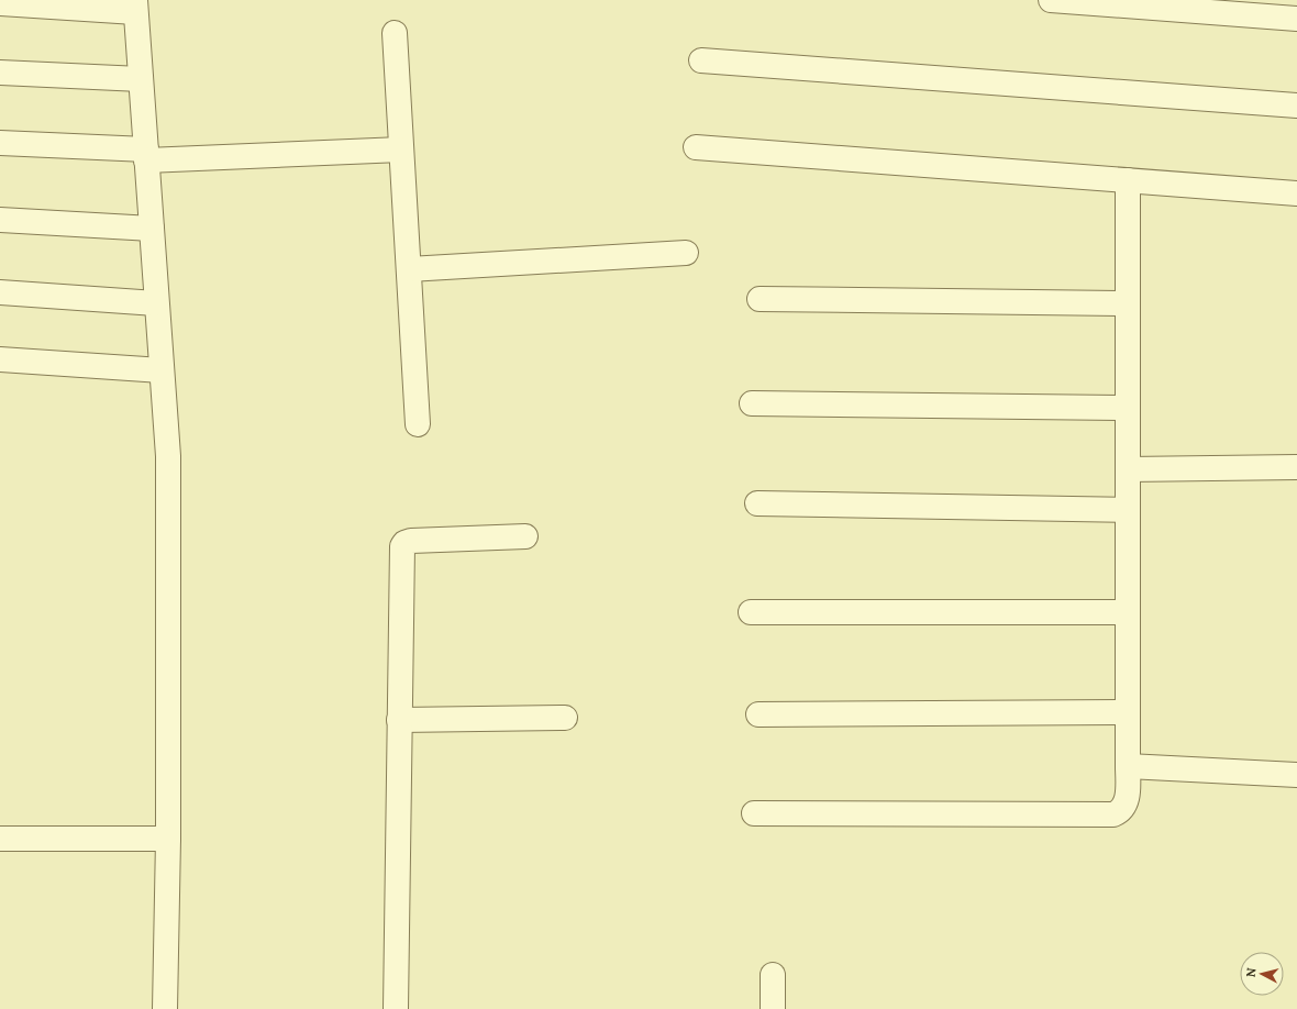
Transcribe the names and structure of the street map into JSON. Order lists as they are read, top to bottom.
{
  "north": "left"
}
